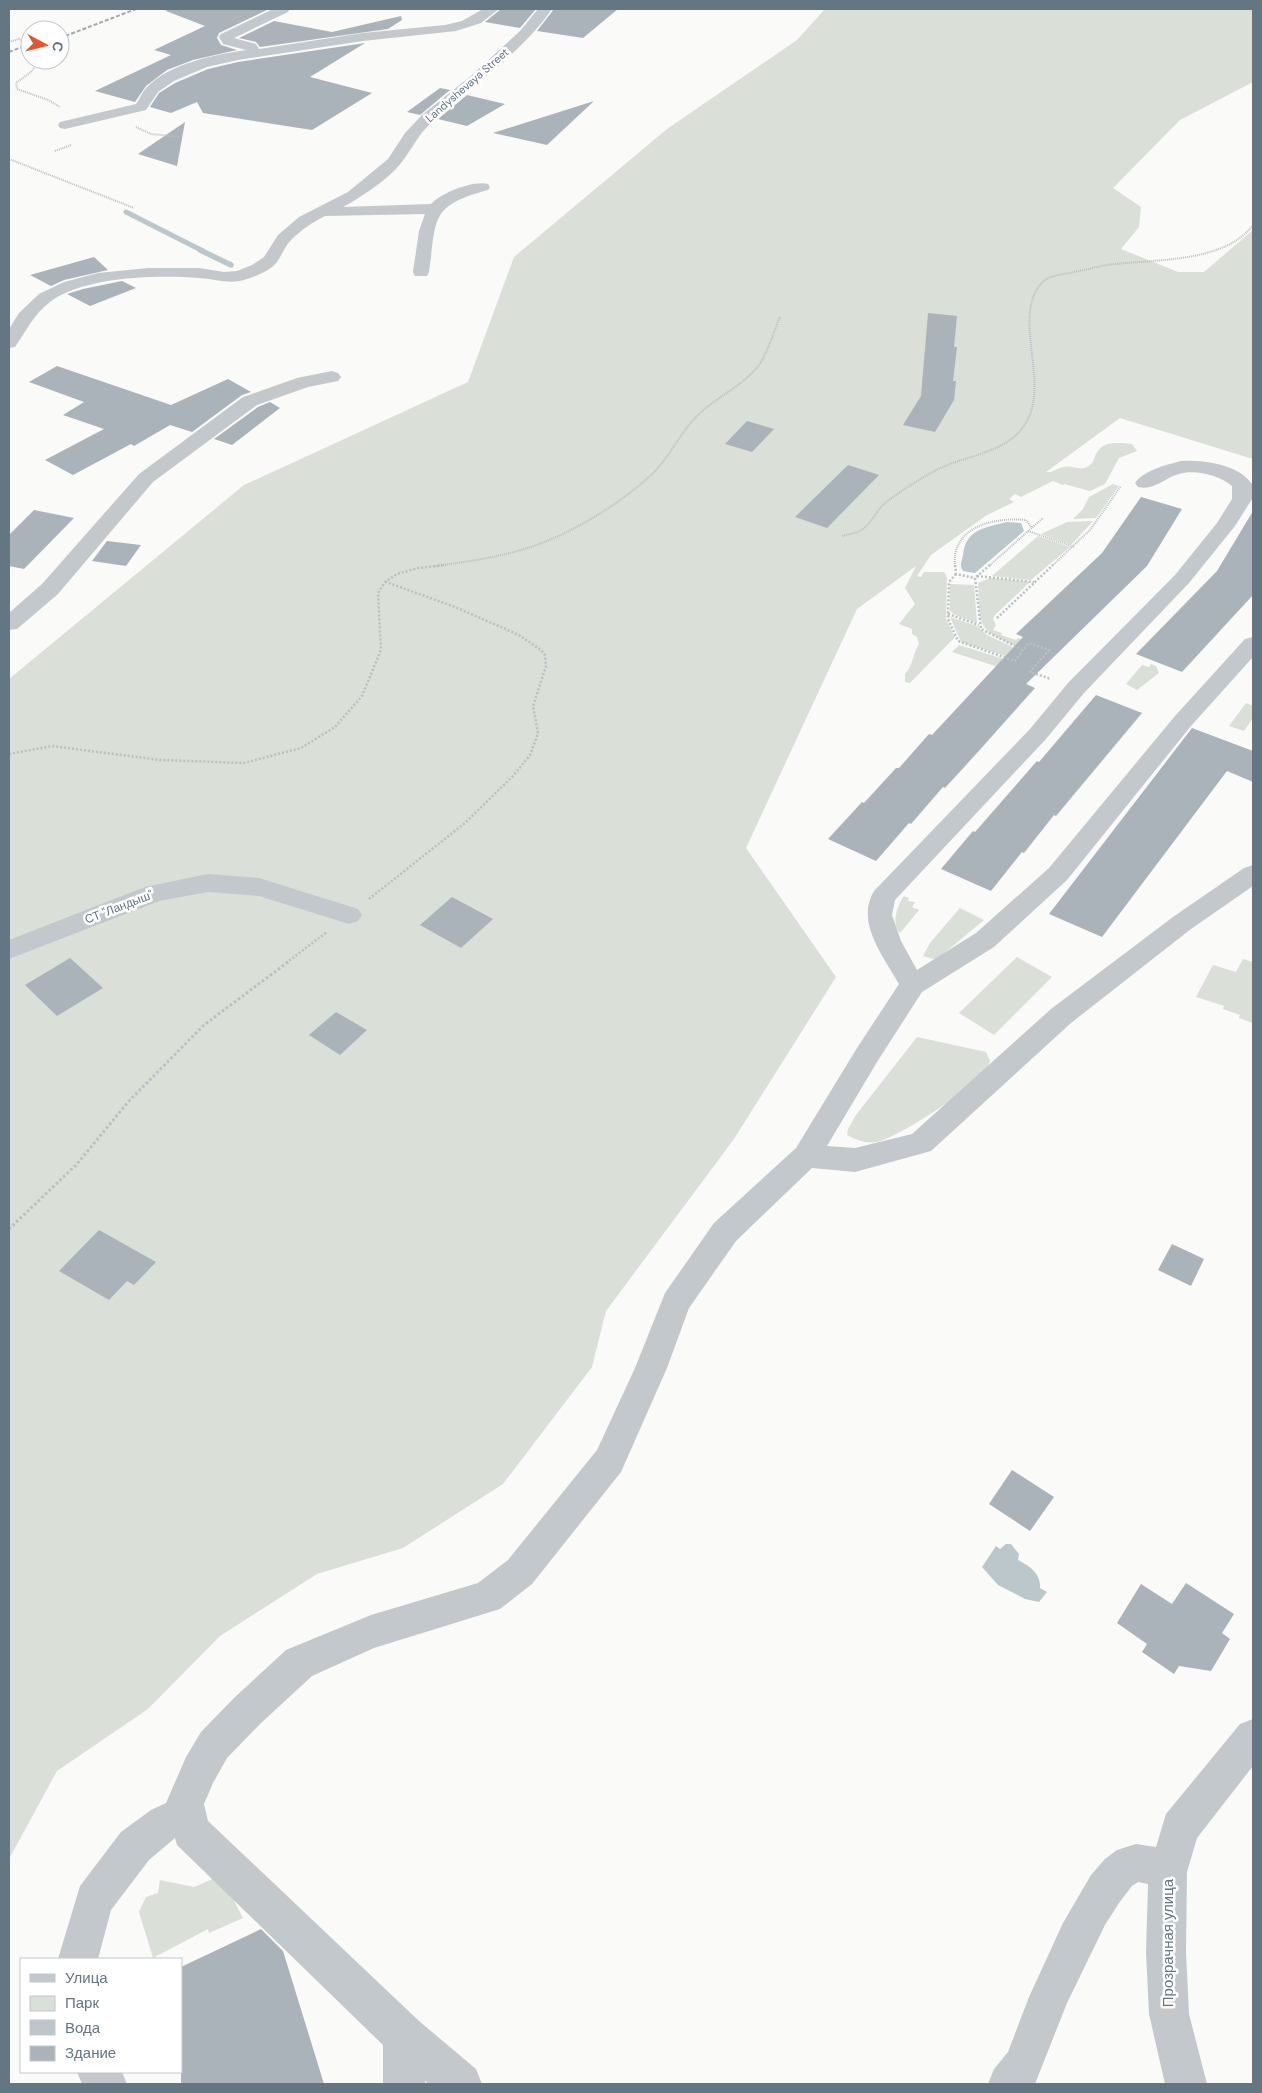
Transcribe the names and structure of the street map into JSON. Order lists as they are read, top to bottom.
{
  "streets": {
    "street": ["Landyshevaya Street", "СТ \"Ландыш\"", "Прозрачная улица"]
  },
  "legend": [
    "Улица",
    "Парк",
    "Вода",
    "Здание"
  ],
  "north": "right"
}
